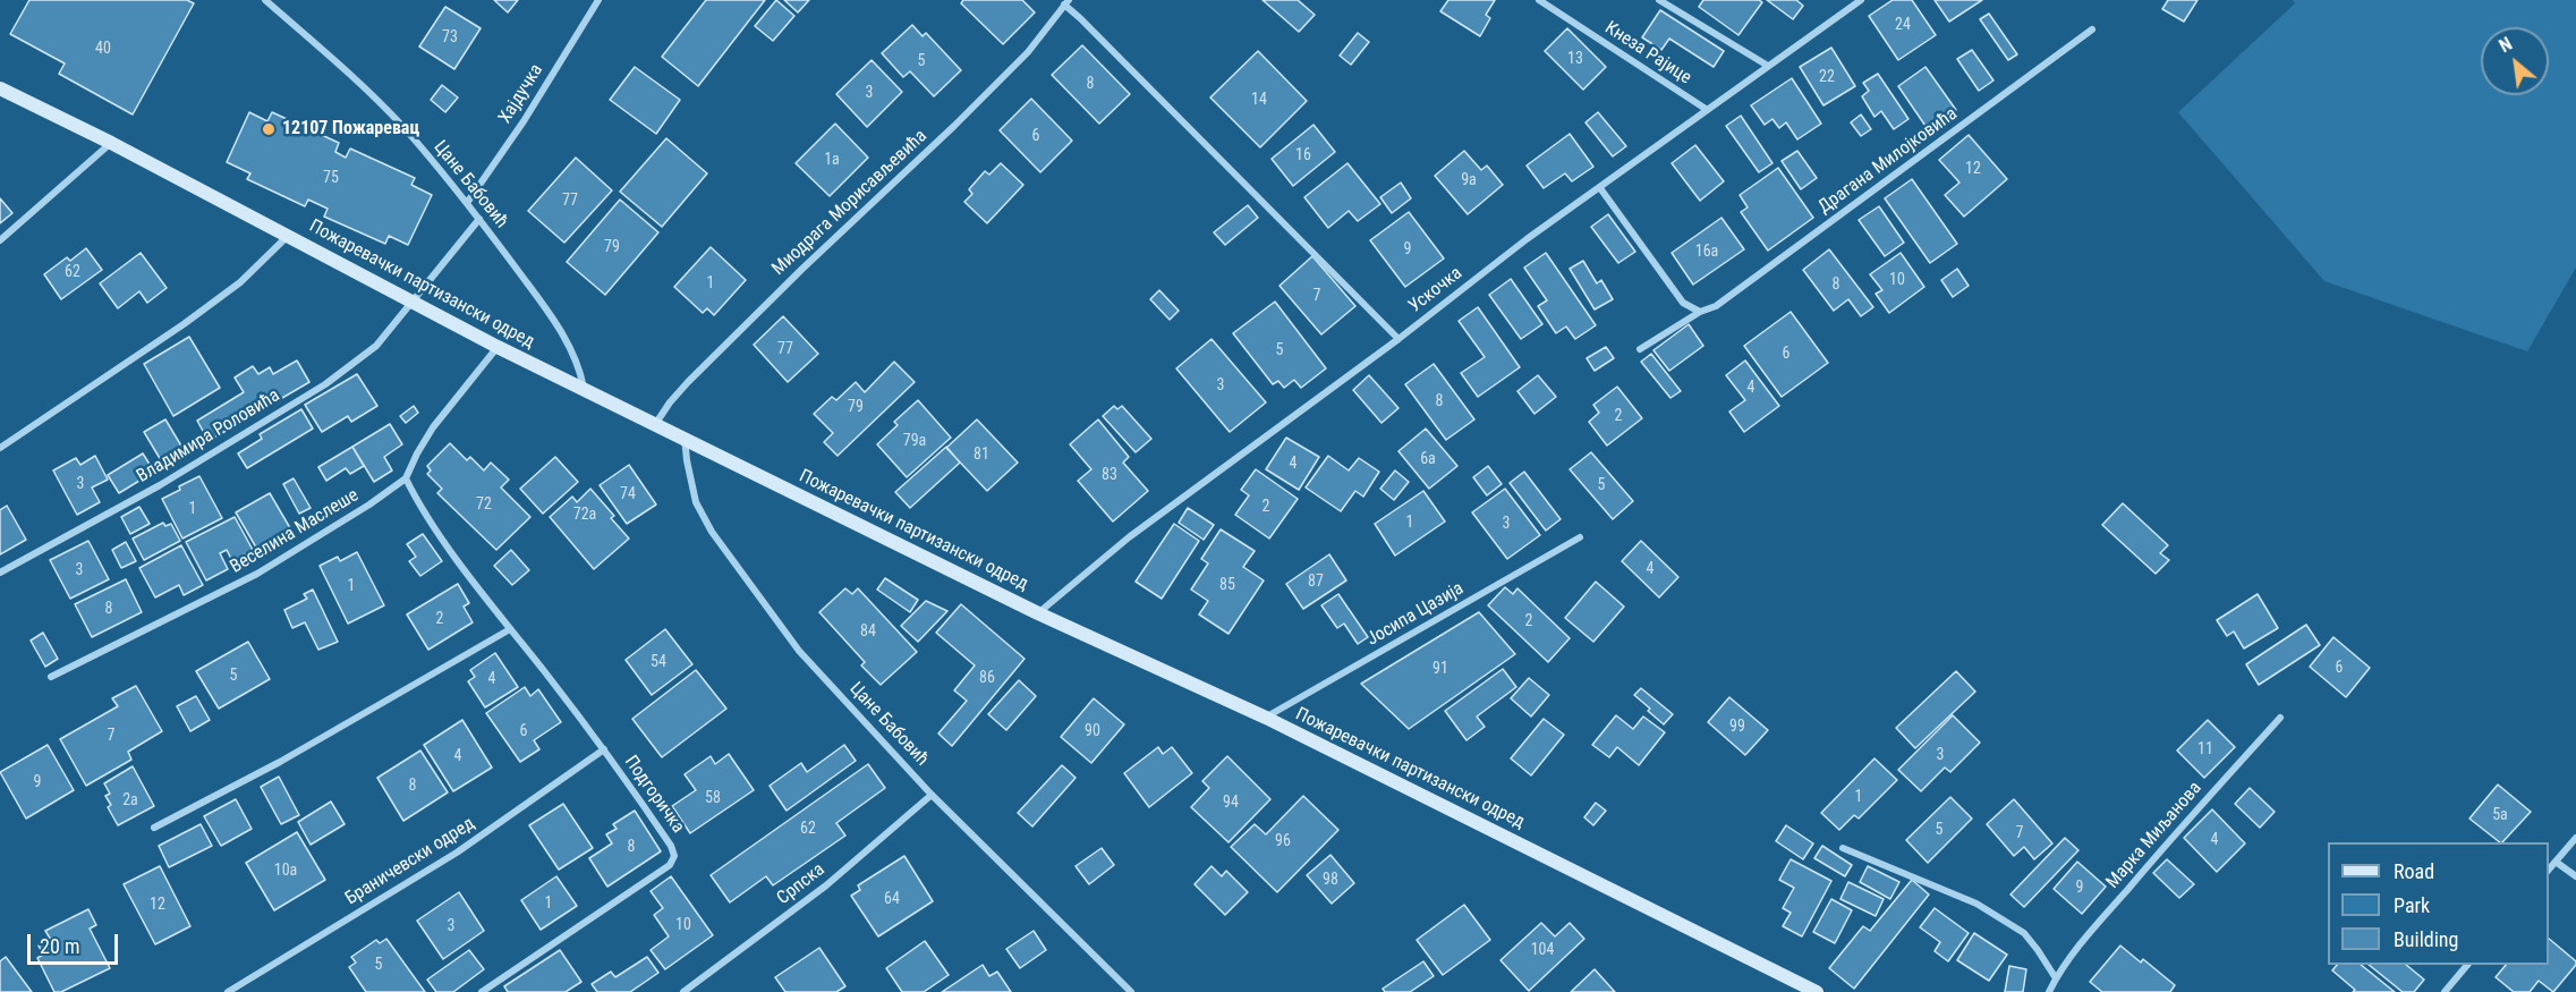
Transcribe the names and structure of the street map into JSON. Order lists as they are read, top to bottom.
{
  "streets": {
    "street": [
      "Кнеза Рајице",
      "Хајдучка",
      "Драгана Милојковића",
      "Цане Бабовић",
      "Миодрага Морисављевића",
      "Пожаревачки партизански одред",
      "Ускочка",
      "Владимира Роловића",
      "Веселина Маслеше",
      "Јосипа Цазија",
      "Подгоричка",
      "Марка Миљанова",
      "Браничевски одред",
      "Српска"
    ]
  },
  "crossings": [
    ["Кнеза Рајице", "Ускочка"],
    ["Хајдучка", "Цане Бабовић"],
    ["Цане Бабовић", "Пожаревачки партизански одред"],
    ["Цане Бабовић", "Владимира Роловића"],
    ["Цане Бабовић", "Српска"],
    ["Миодрага Морисављевића", "Пожаревачки партизански одред"],
    ["Миодрага Морисављевића", "Ускочка"],
    ["Пожаревачки партизански одред", "Ускочка"],
    ["Пожаревачки партизански одред", "Владимира Роловића"],
    ["Пожаревачки партизански одред", "Веселина Маслеше"],
    ["Пожаревачки партизански одред", "Јосипа Цазија"],
    ["Веселина Маслеше", "Подгоричка"],
    ["Подгоричка", "Браничевски одред"]
  ],
  "places": ["12107 Пожаревац"],
  "house_numbers": [
    "24",
    "73",
    "40",
    "13",
    "5",
    "22",
    "8",
    "3",
    "14",
    "6",
    "16",
    "1a",
    "12",
    "75",
    "9a",
    "77",
    "79",
    "9",
    "16a",
    "62",
    "10",
    "1",
    "8",
    "7",
    "77",
    "5",
    "6",
    "3",
    "4",
    "8",
    "79",
    "2",
    "79a",
    "81",
    "6a",
    "4",
    "83",
    "3",
    "5",
    "74",
    "72",
    "2",
    "1",
    "72a",
    "1",
    "3",
    "4",
    "3",
    "87",
    "85",
    "1",
    "8",
    "2",
    "2",
    "84",
    "54",
    "6",
    "91",
    "5",
    "86",
    "4",
    "99",
    "6",
    "90",
    "7",
    "11",
    "3",
    "4",
    "9",
    "8",
    "1",
    "58",
    "2a",
    "94",
    "5a",
    "62",
    "5",
    "7",
    "4",
    "96",
    "8",
    "10a",
    "98",
    "9",
    "64",
    "1",
    "12",
    "10",
    "3",
    "104",
    "5"
  ],
  "legend": ["Road", "Park", "Building"],
  "scale_bar": "20 m",
  "north": "top left"
}
